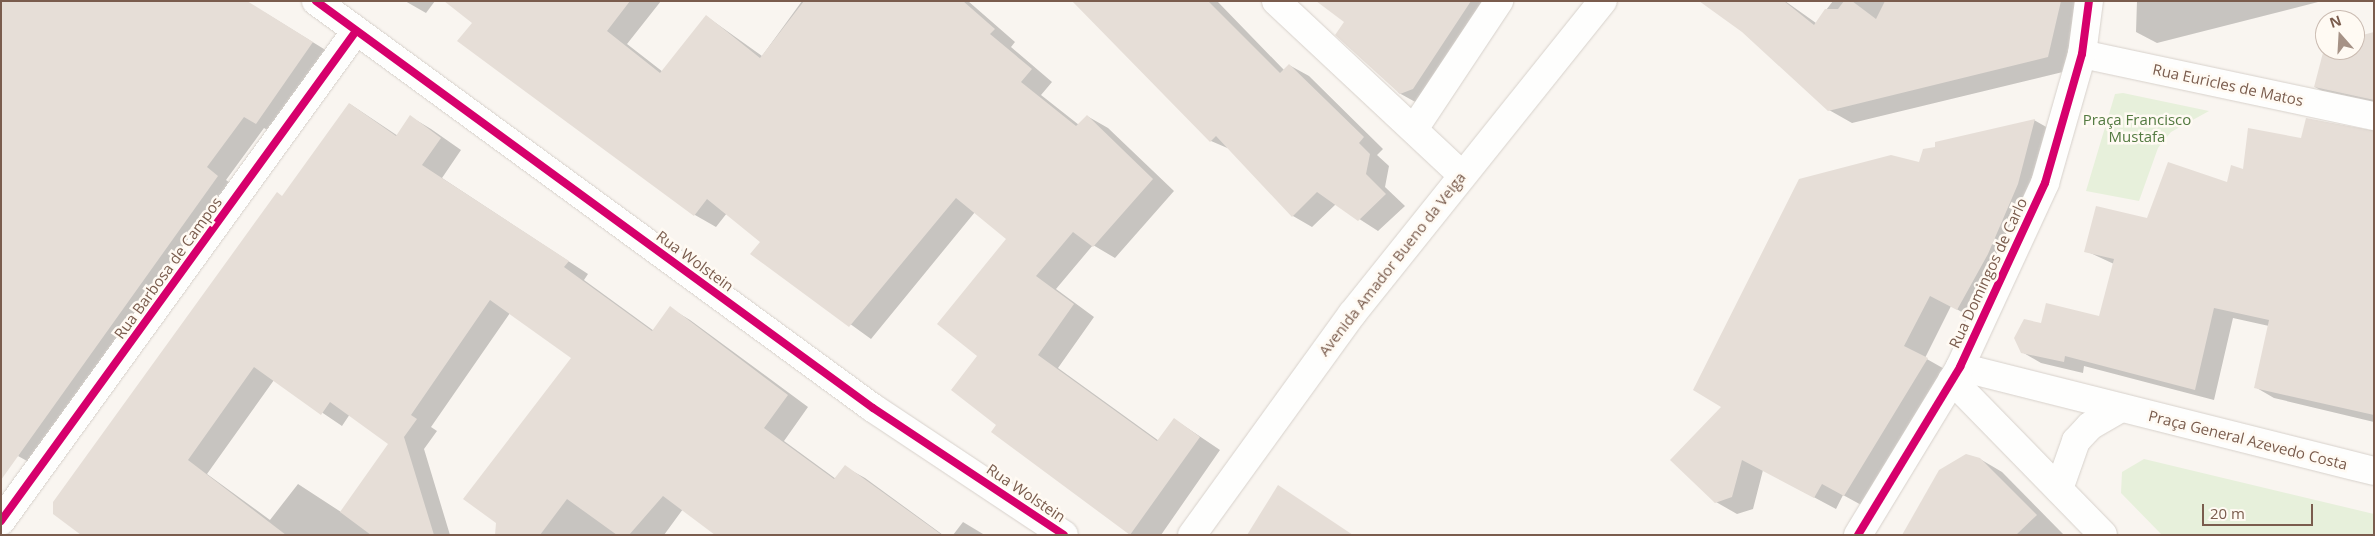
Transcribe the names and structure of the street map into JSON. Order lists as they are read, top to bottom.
{
  "streets": {
    "street": [
      "Rua Euricles de Matos",
      "Rua Wolstein",
      "Avenida Amador Bueno da Veiga",
      "Rua Barbosa de Campos",
      "Rua Domingos de Carlo",
      "Praça General Azevedo Costa"
    ]
  },
  "crossings": [
    ["Rua Euricles de Matos", "Rua Domingos de Carlo"],
    ["Rua Wolstein", "Rua Barbosa de Campos"],
    ["Rua Domingos de Carlo", "Praça General Azevedo Costa"]
  ],
  "parks": ["Praça Francisco Mustafa"],
  "scale_bar": "20 m",
  "north": "top"
}
